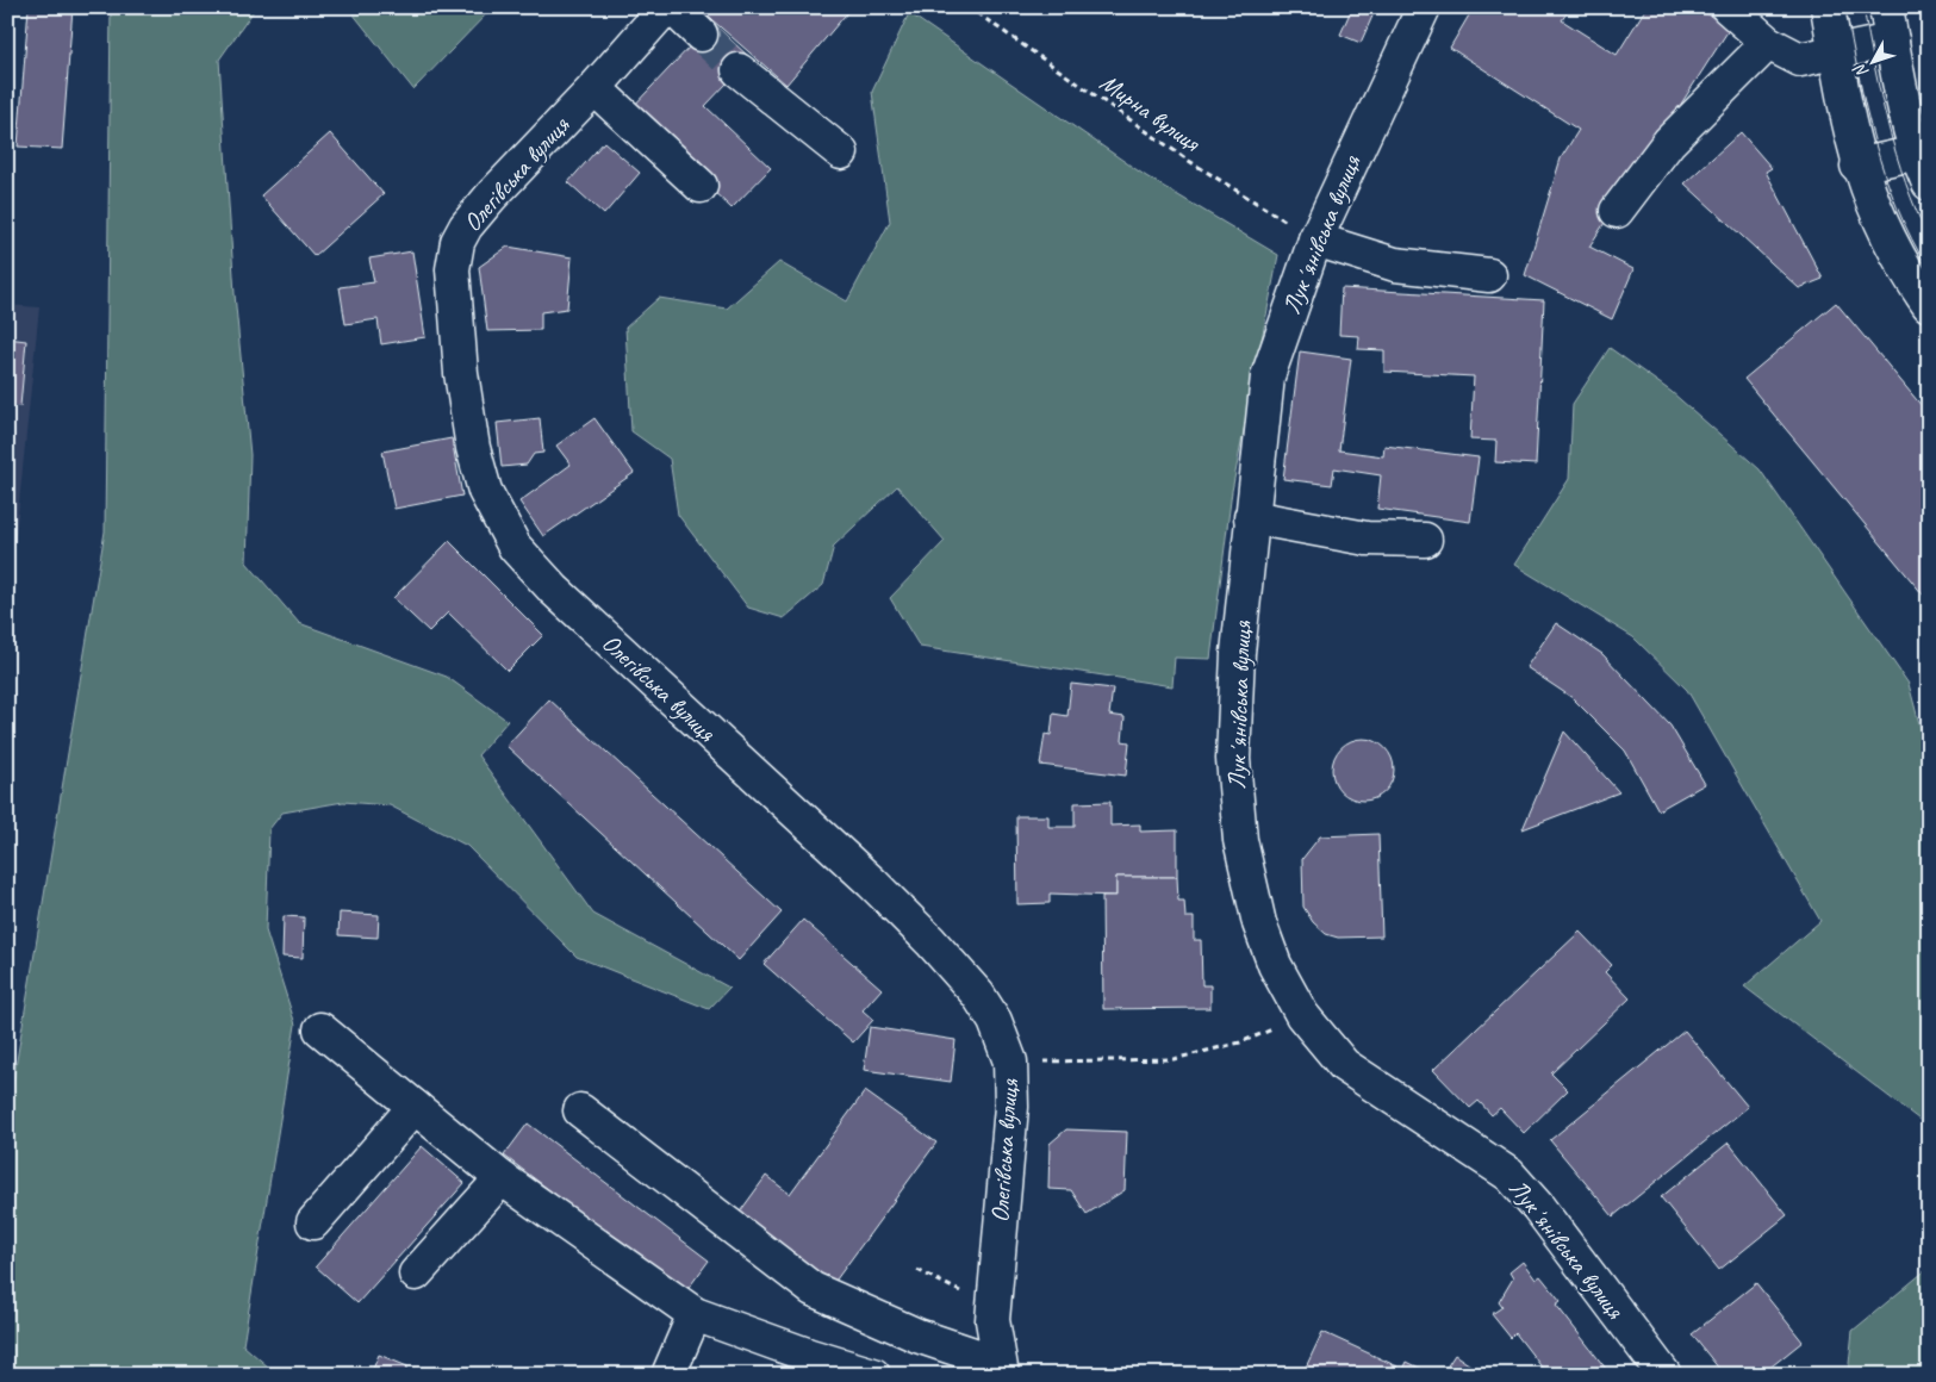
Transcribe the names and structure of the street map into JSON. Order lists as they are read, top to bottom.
{
  "streets": {
    "street": ["Олегівська вулиця", "Лукʼянівська вулиця"],
    "path": ["Мирна вулиця"]
  },
  "crossings": [
    ["Мирна вулиця", "Лукʼянівська вулиця"]
  ],
  "north": "bottom left"
}
